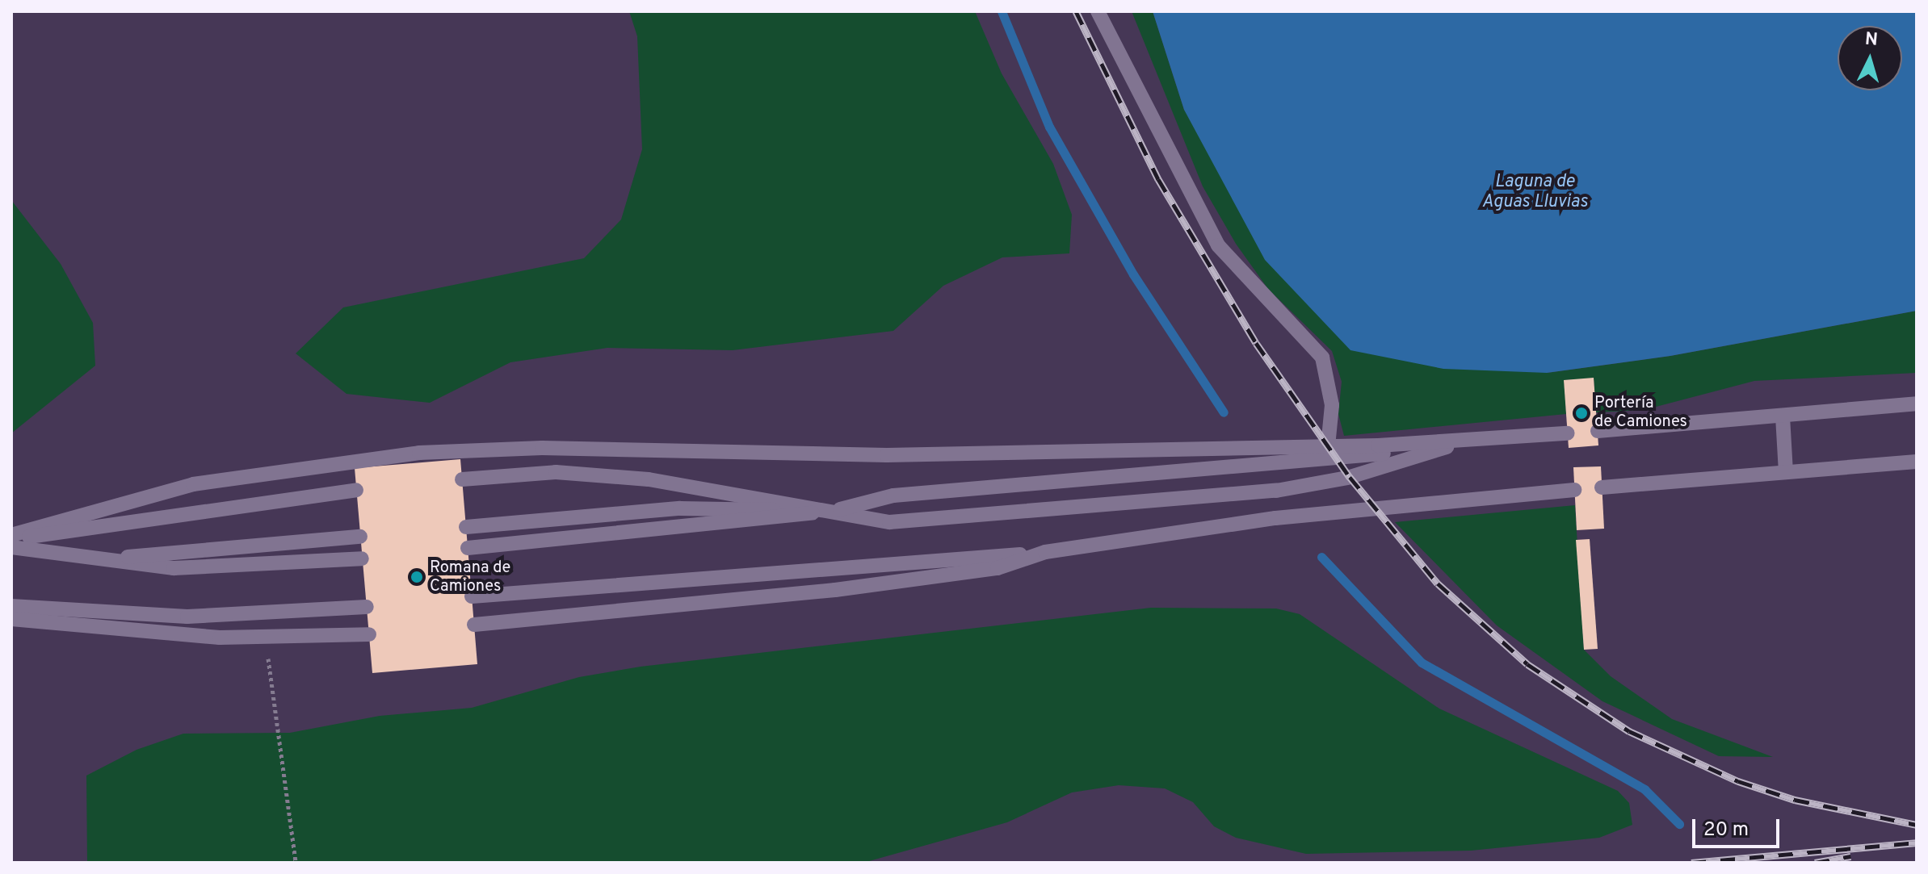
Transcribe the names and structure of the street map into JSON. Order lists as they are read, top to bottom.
{
  "water": ["Laguna de Aguas Lluvias"],
  "places": ["Portería de Camiones", "Romana de Camiones"],
  "scale_bar": "20 m",
  "north": "top"
}
